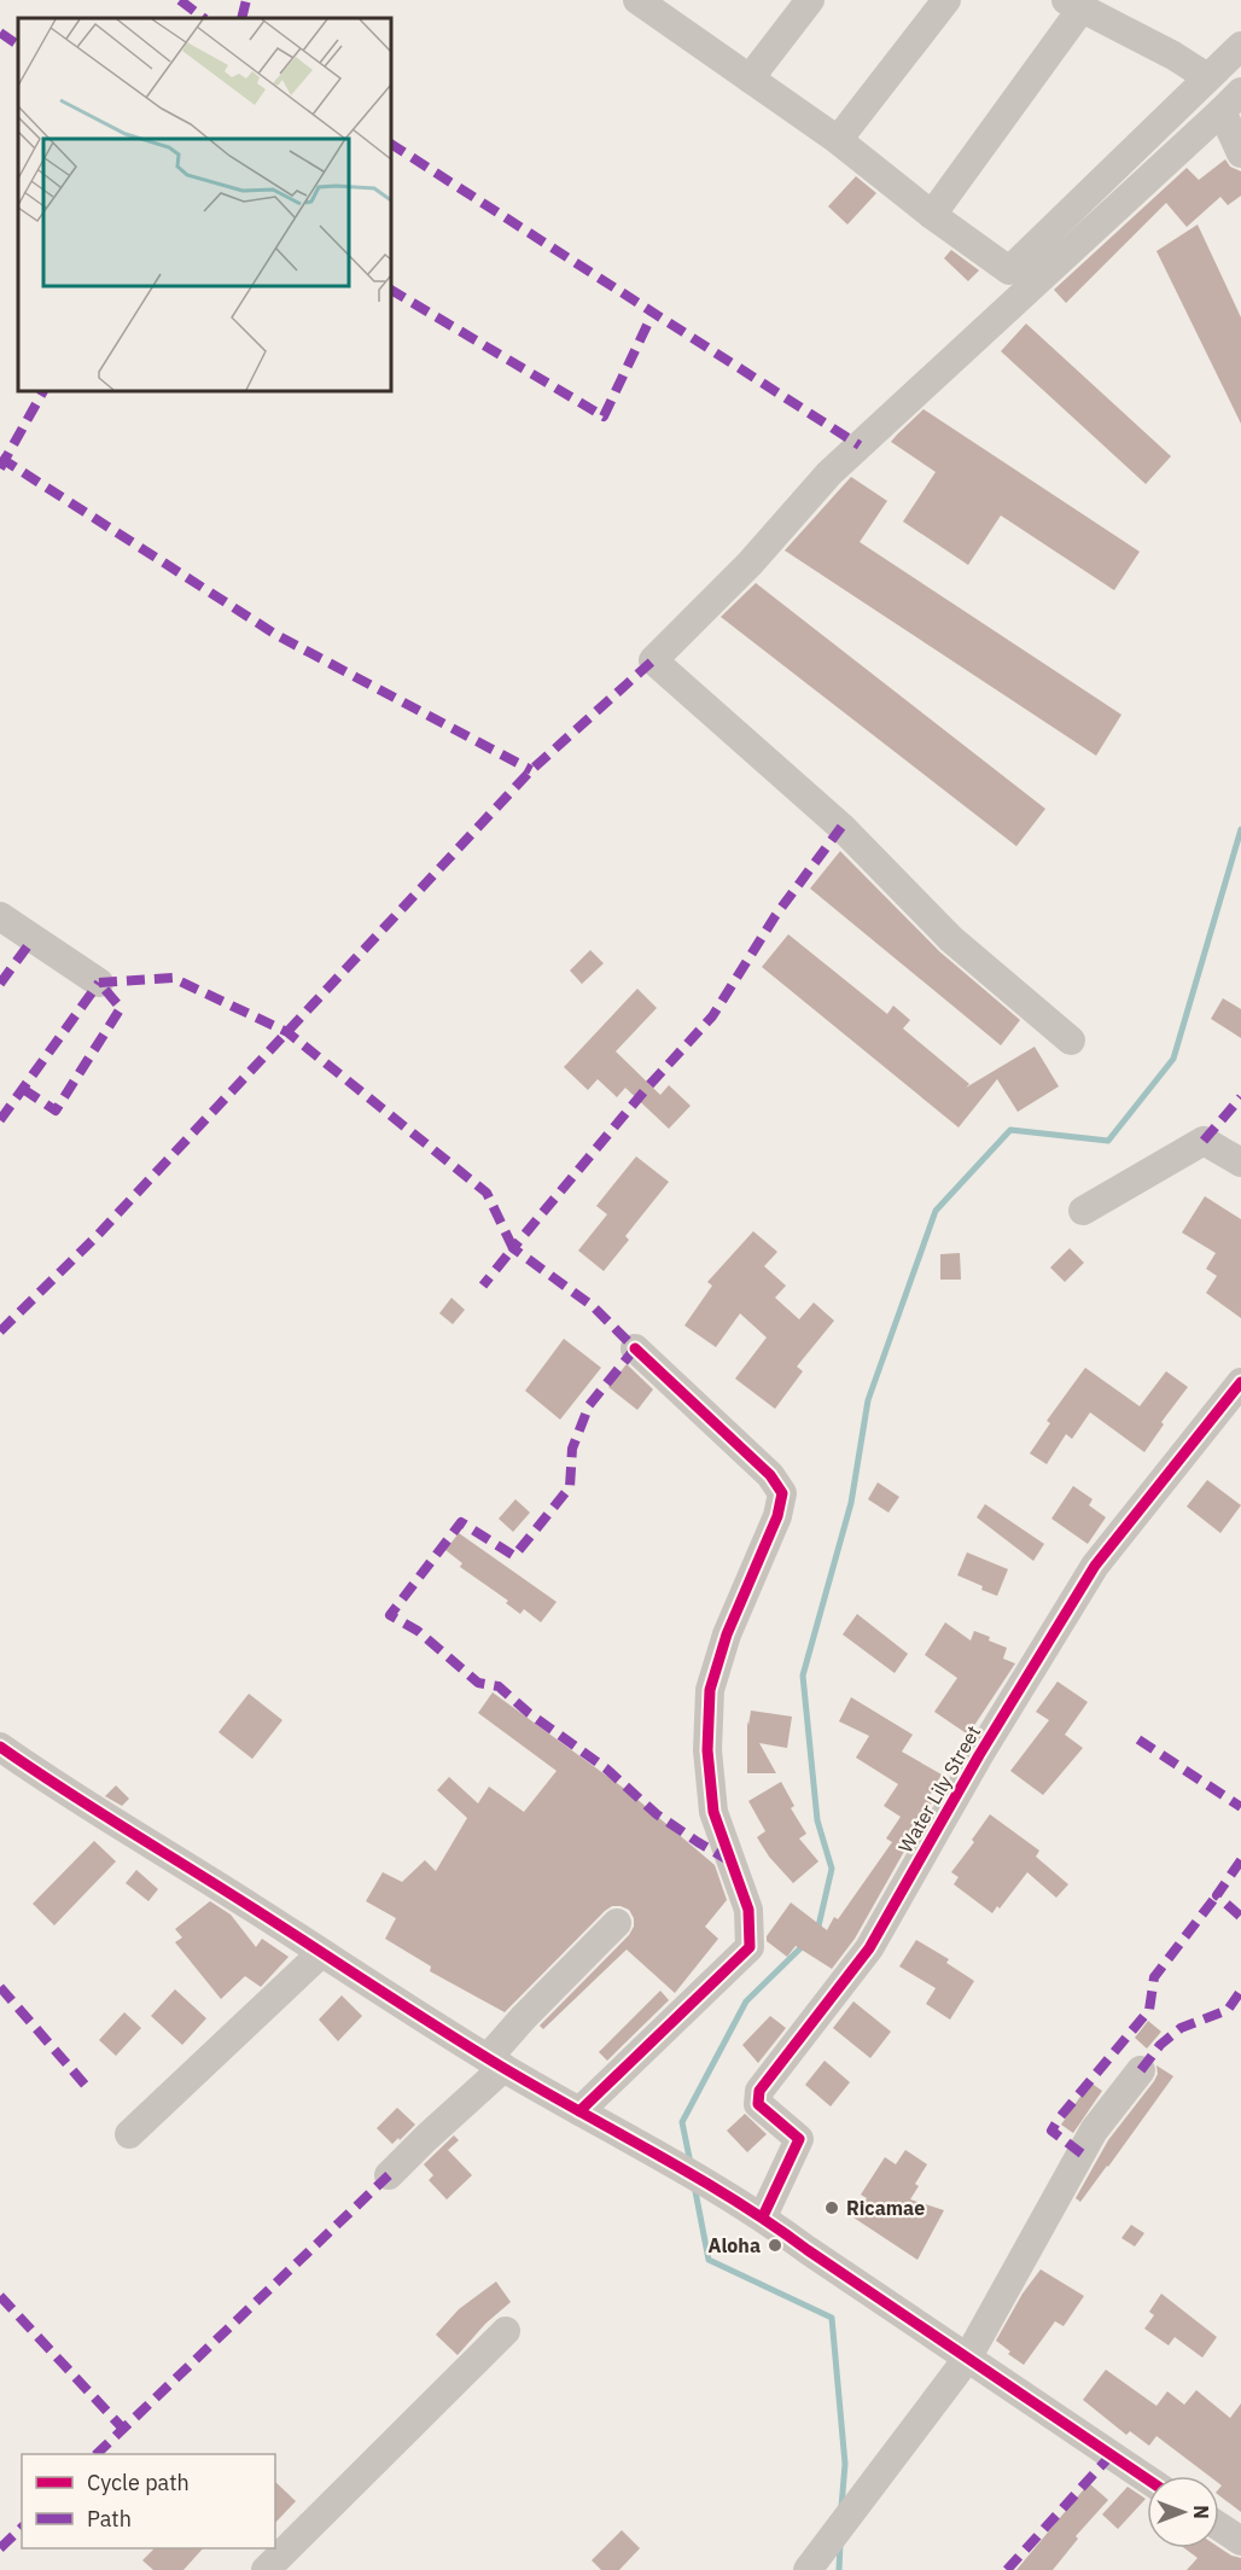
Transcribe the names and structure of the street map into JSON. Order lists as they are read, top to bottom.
{
  "streets": {
    "street": ["Water Lily Street"]
  },
  "places": ["Ricamae", "Aloha"],
  "legend": ["Cycle path", "Path"],
  "north": "right"
}
